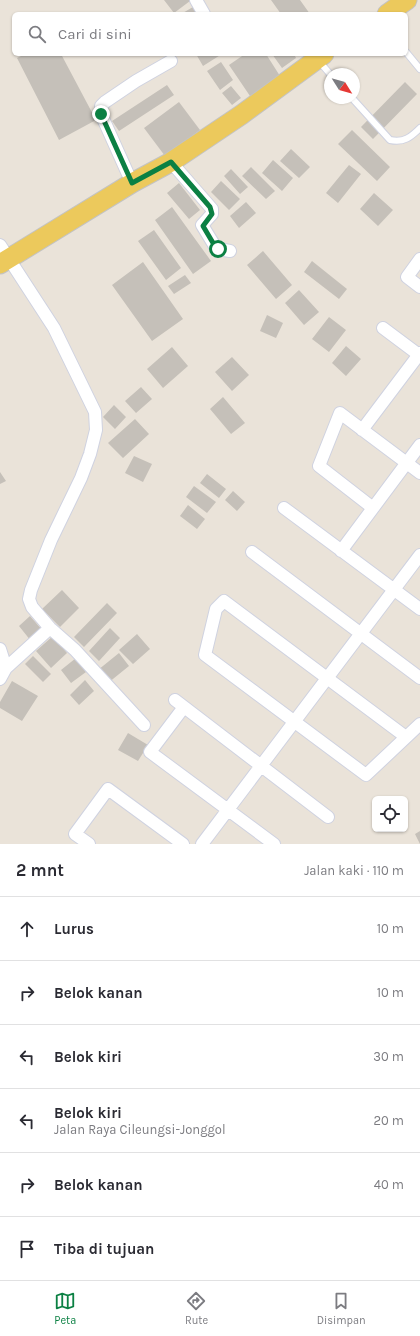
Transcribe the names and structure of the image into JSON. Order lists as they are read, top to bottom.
{
  "north": "bottom right",
  "page": {
    "search": "Cari di sini",
    "heading": ["2 mnt", "Jalan kaki · 110 m"],
    "list": [
      ["Lurus", "10 m"],
      ["Belok kanan", "10 m"],
      ["Belok kiri", "30 m"],
      ["Belok kiri", "Jalan Raya Cileungsi-Jonggol", "20 m"],
      ["Belok kanan", "40 m"],
      "Tiba di tujuan"
    ],
    "nav": ["Peta", "Rute", "Disimpan"]
  }
}
